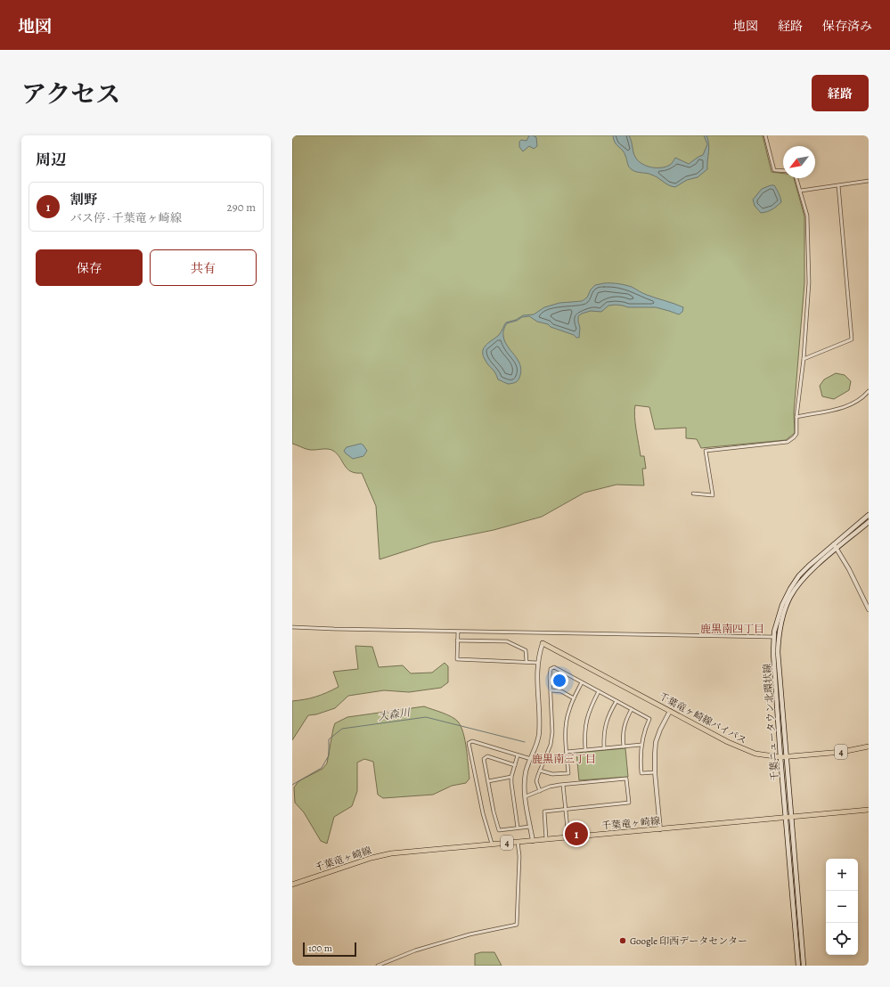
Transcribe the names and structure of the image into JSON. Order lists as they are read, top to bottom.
{
  "streets": {
    "main road": [
      "千葉竜ヶ崎線バイパス",
      "千葉ニュータウン北環状線",
      "4",
      "千葉竜ヶ崎線"
    ]
  },
  "crossings": [
    ["千葉竜ヶ崎線バイパス", "千葉ニュータウン北環状線"],
    ["千葉ニュータウン北環状線", "千葉竜ヶ崎線"]
  ],
  "districts": ["鹿黒南四丁目", "鹿黒南三丁目"],
  "water": ["大森川"],
  "places": ["Google 印西データセンター"],
  "scale_bar": "100 m",
  "north": "bottom left",
  "page": {
    "header": "地図",
    "nav": ["地図", "経路", "保存済み"],
    "title": "アクセス",
    "buttons": [
      "経路",
      ["保存", "共有"]
    ],
    "heading": "周辺",
    "list": [
      {
        "mark": "1",
        "name": "割野",
        "note": "バス停 · 千葉竜ヶ崎線",
        "value": "290 m"
      }
    ],
    "pins": "1",
    "map_buttons": ["+", "−"],
    "scale": "100 m"
  }
}
